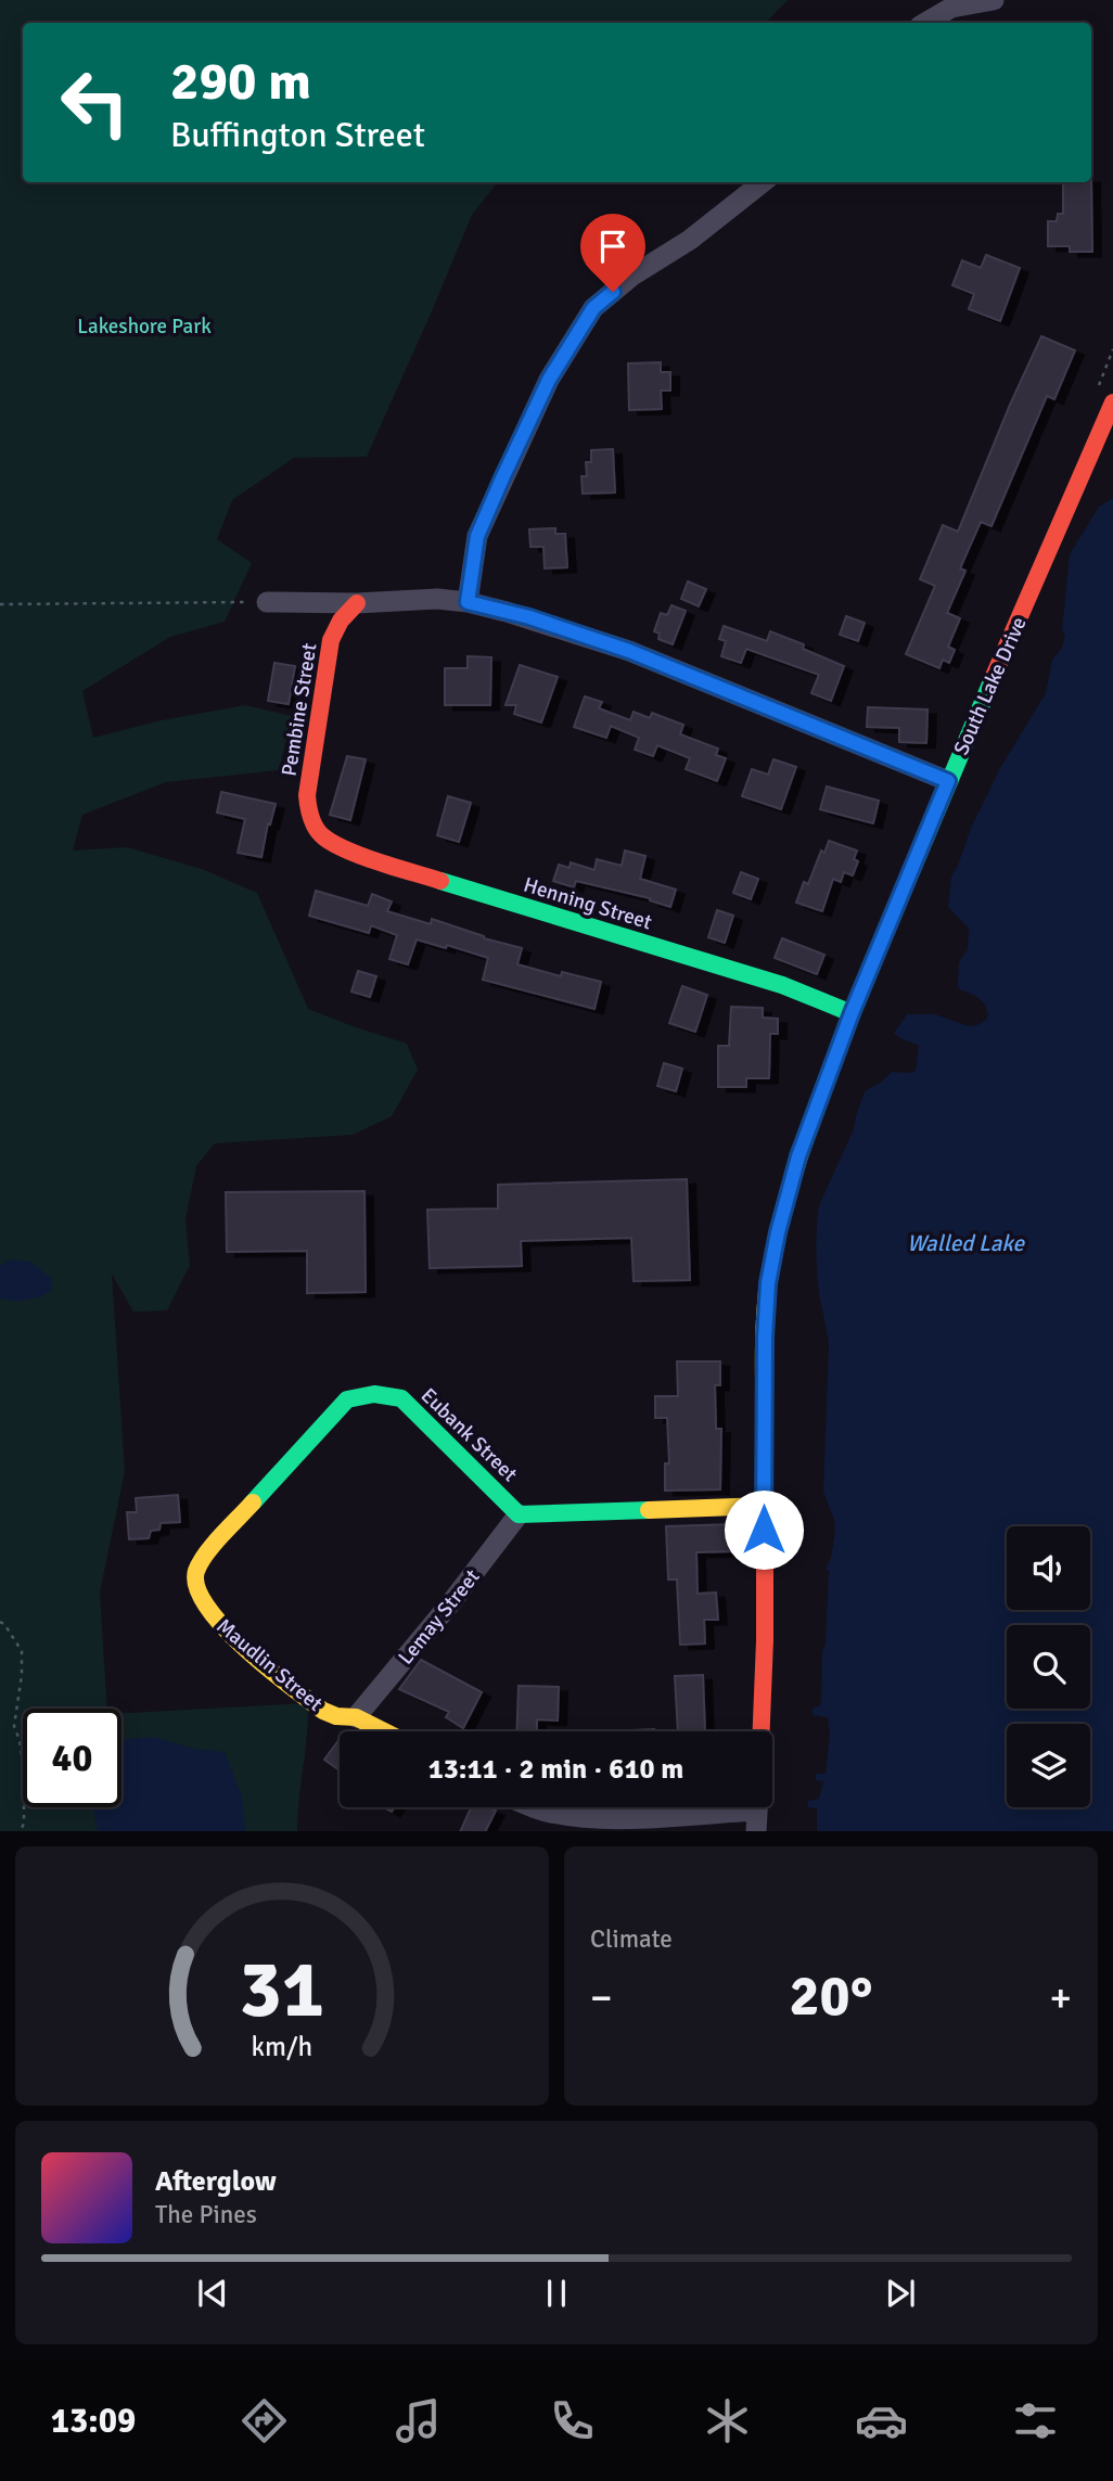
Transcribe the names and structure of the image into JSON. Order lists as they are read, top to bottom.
{
  "streets": {
    "street": [
      "South Lake Drive",
      "Pembine Street",
      "Henning Street",
      "Eubank Street",
      "Lemay Street",
      "Maudlin Street"
    ]
  },
  "crossings": [
    ["South Lake Drive", "Henning Street"],
    ["Pembine Street", "Henning Street"],
    ["Eubank Street", "Lemay Street"],
    ["Eubank Street", "Maudlin Street"],
    ["Lemay Street", "Maudlin Street"]
  ],
  "water": ["Walled Lake"],
  "parks": ["Lakeshore Park"],
  "page": {
    "turn": ["290 m", "Buffington Street"],
    "limit": "40",
    "trip": "13:11 · 2 min · 610 m",
    "tile": "Climate",
    "heat": ["−", "20°", "+"],
    "song": ["Afterglow", "The Pines"],
    "tabs": "13:09",
    "gauge": ["31", "km/h"]
  }
}
